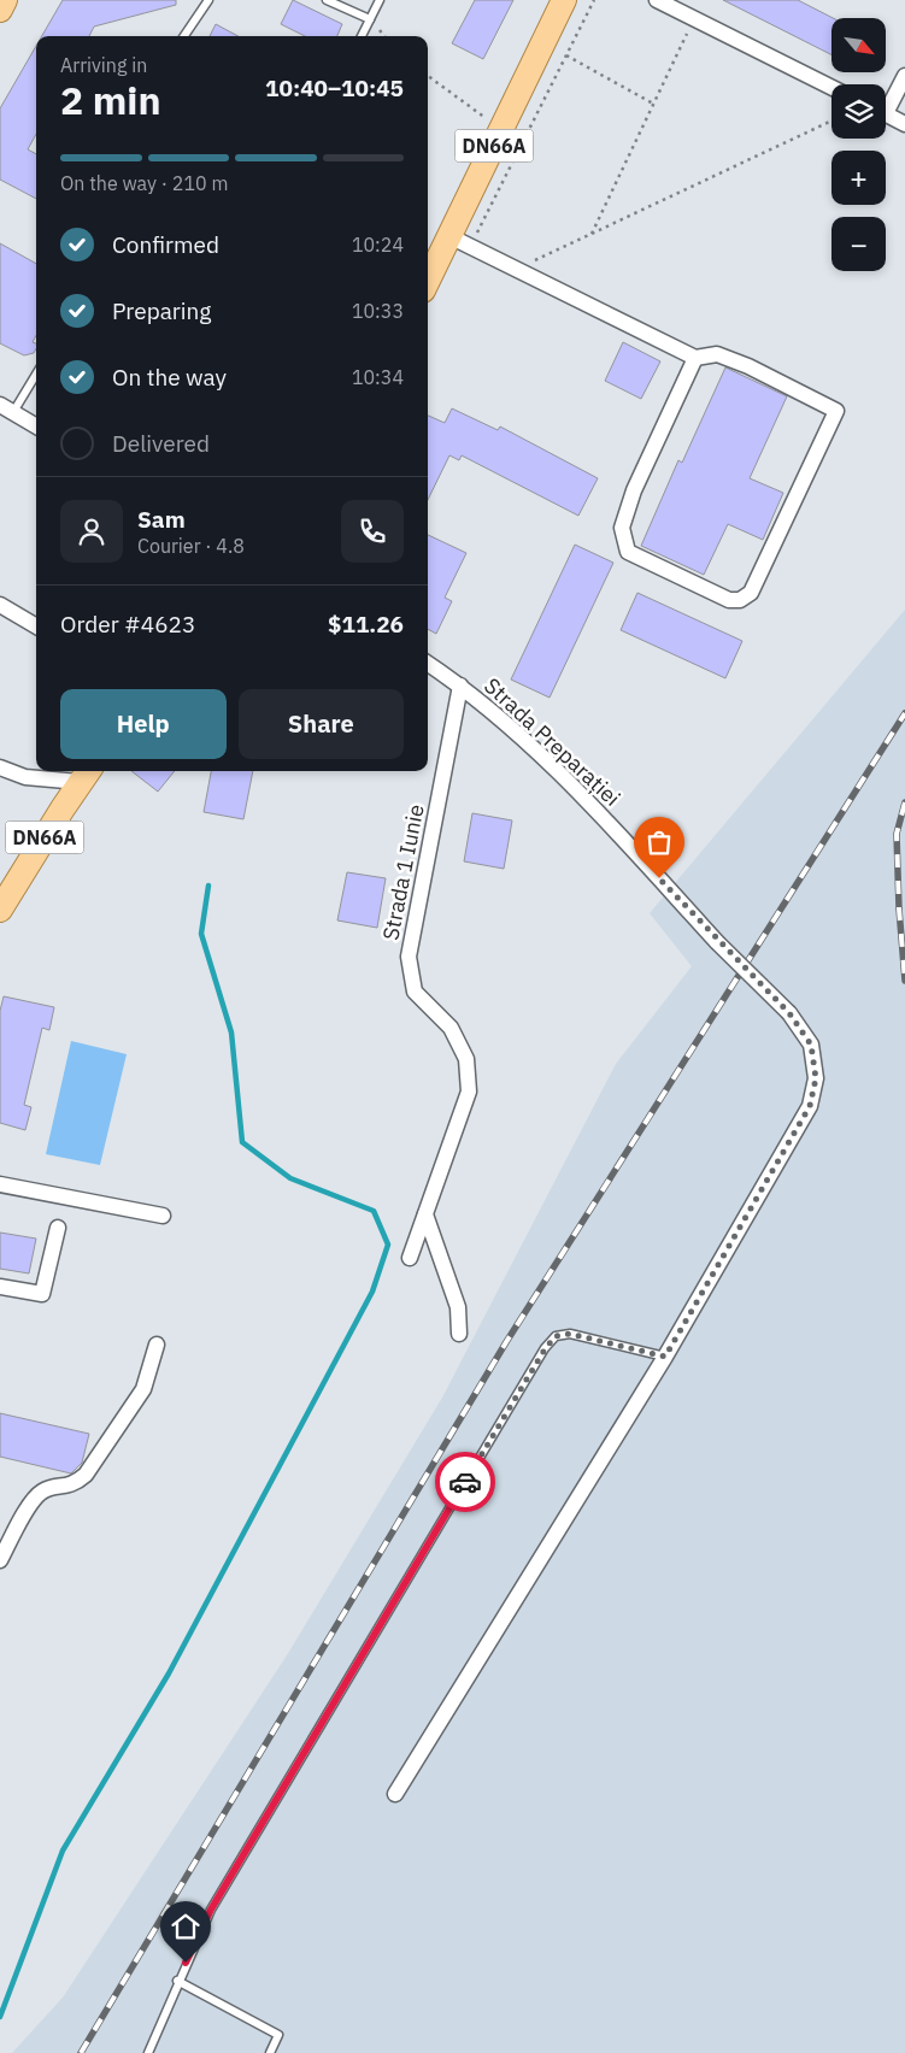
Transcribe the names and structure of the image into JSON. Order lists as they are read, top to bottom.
{
  "streets": {
    "main road": ["DN66A"],
    "street": ["Strada Preparației", "Strada 1 Iunie"]
  },
  "crossings": [
    ["Strada Preparației", "Strada 1 Iunie"]
  ],
  "north": "bottom right",
  "page": {
    "map_buttons": ["+", "−"],
    "heading": ["2 min", "Arriving in", "10:40–10:45"],
    "panel": [
      "Sam",
      "Courier · 4.8",
      "Order #4623",
      "$11.26"
    ],
    "bar": "On the way · 210 m",
    "list": [
      ["Confirmed", "10:24"],
      ["Preparing", "10:33"],
      ["On the way", "10:34"],
      "Delivered"
    ],
    "buttons": ["Help", "Share"]
  }
}
